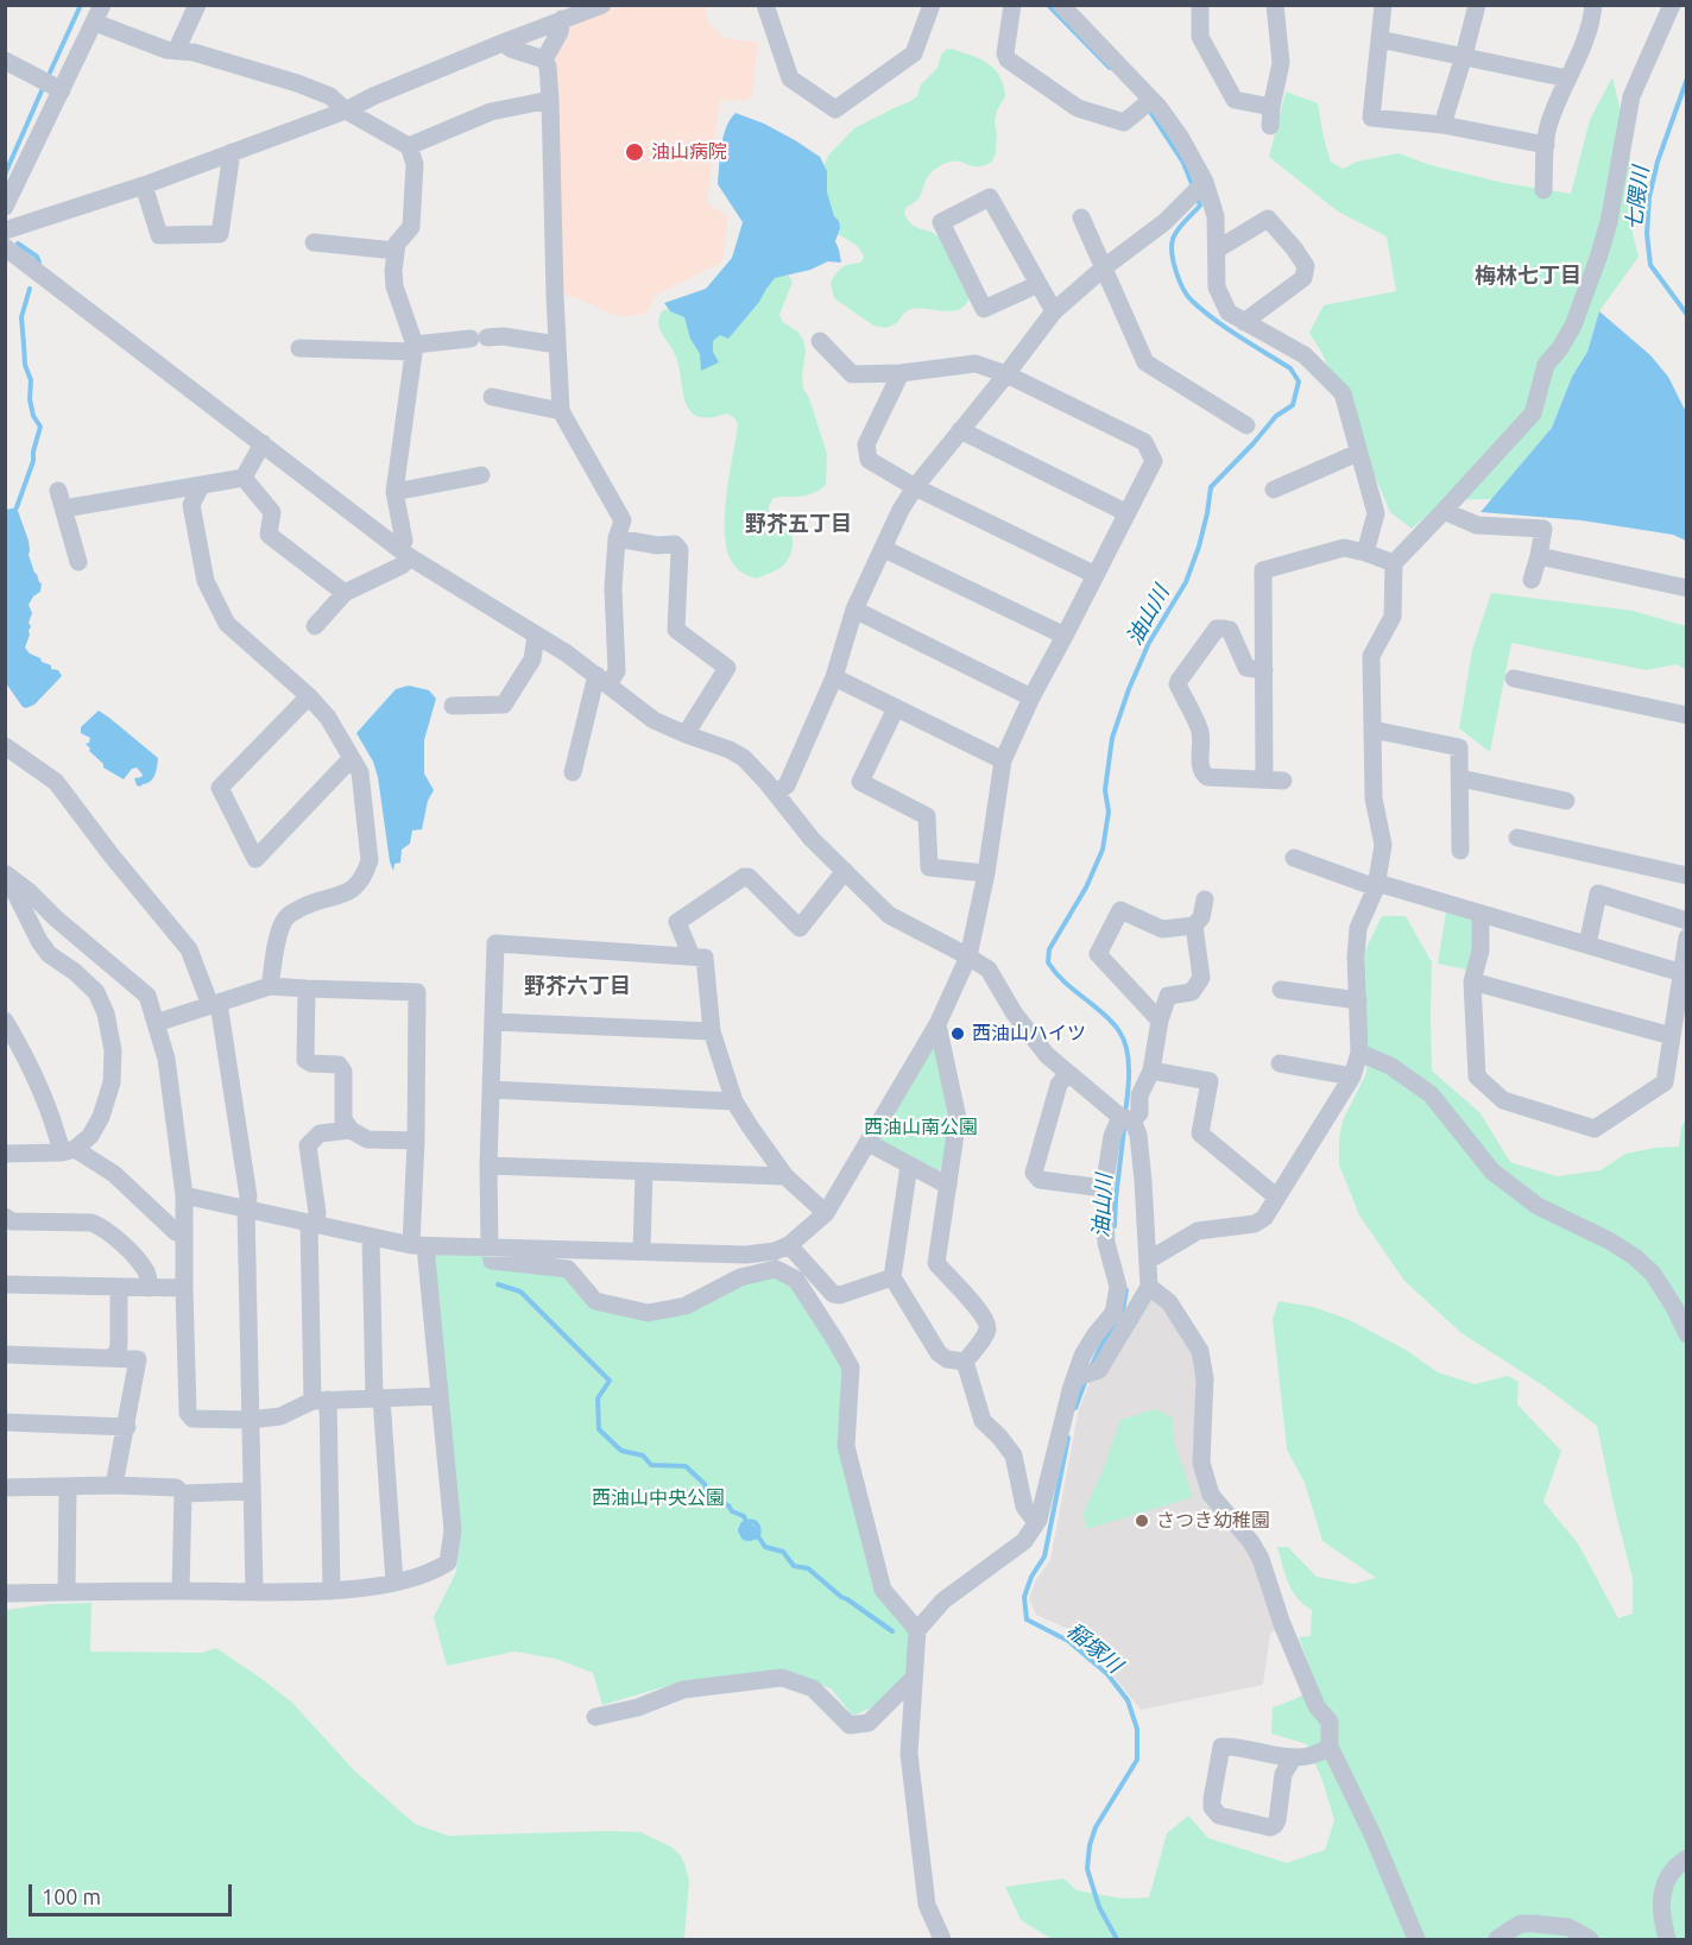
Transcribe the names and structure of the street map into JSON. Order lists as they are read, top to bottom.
{
  "districts": ["梅林七丁目", "野芥五丁目", "野芥六丁目"],
  "water": ["七隈川", "油山川", "稲塚川"],
  "parks": ["西油山南公園", "西油山中央公園"],
  "places": ["油山病院", "西油山ハイツ", "さつき幼稚園"],
  "scale_bar": "100 m"
}
